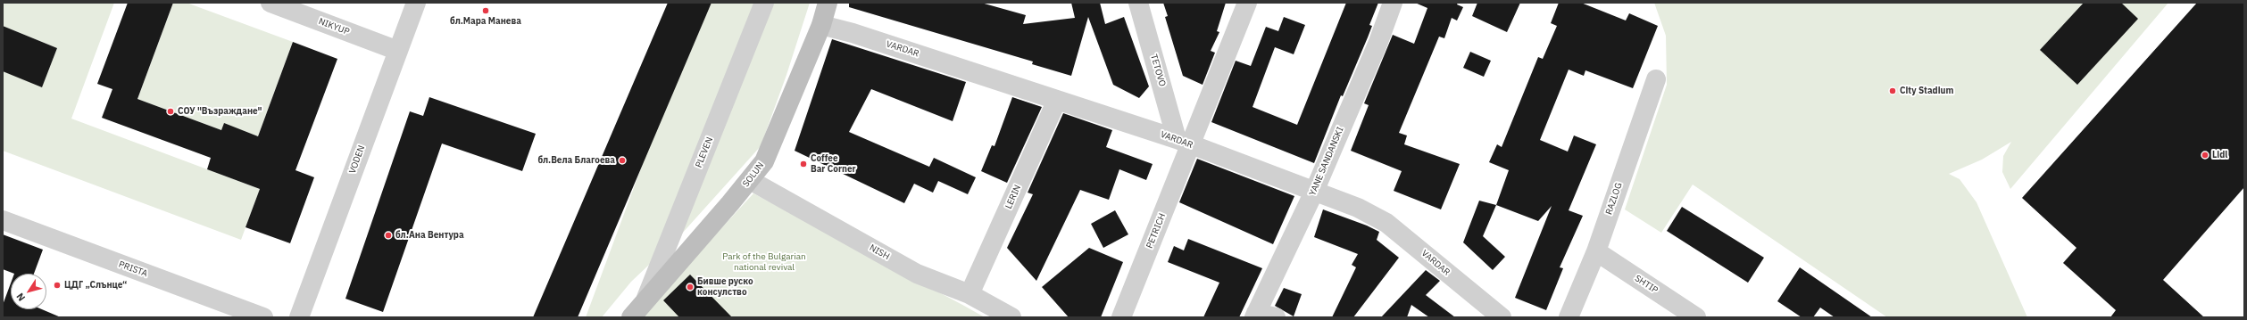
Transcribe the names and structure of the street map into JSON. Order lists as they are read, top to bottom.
{
  "streets": {
    "street": [
      "NIKYUP",
      "VARDAR",
      "TETOVO",
      "PLEVEN",
      "VODEN",
      "YANE SANDANSKI",
      "SOLUN",
      "LERIN",
      "RAZLOG",
      "PETRICH",
      "NISH",
      "PRISTA",
      "SHTIP"
    ]
  },
  "crossings": [
    ["NIKYUP", "VODEN"],
    ["VARDAR", "TETOVO"],
    ["VARDAR", "YANE SANDANSKI"],
    ["VARDAR", "SOLUN"],
    ["VARDAR", "LERIN"],
    ["VARDAR", "PETRICH"],
    ["TETOVO", "PETRICH"],
    ["PLEVEN", "SOLUN"],
    ["SOLUN", "NISH"],
    ["LERIN", "NISH"],
    ["RAZLOG", "SHTIP"]
  ],
  "parks": ["Park of the Bulgarian national revival"],
  "places": [
    "бл.Мара Манева",
    "City Stadium",
    "СОУ \"Възраждане\"",
    "Lidl",
    "бл.Вела Благоева",
    "Coffee Bar Corner",
    "бл.Ана Вентура",
    "ЦДГ „Слънце“",
    "Бивше руско консулство"
  ],
  "north": "bottom left"
}
